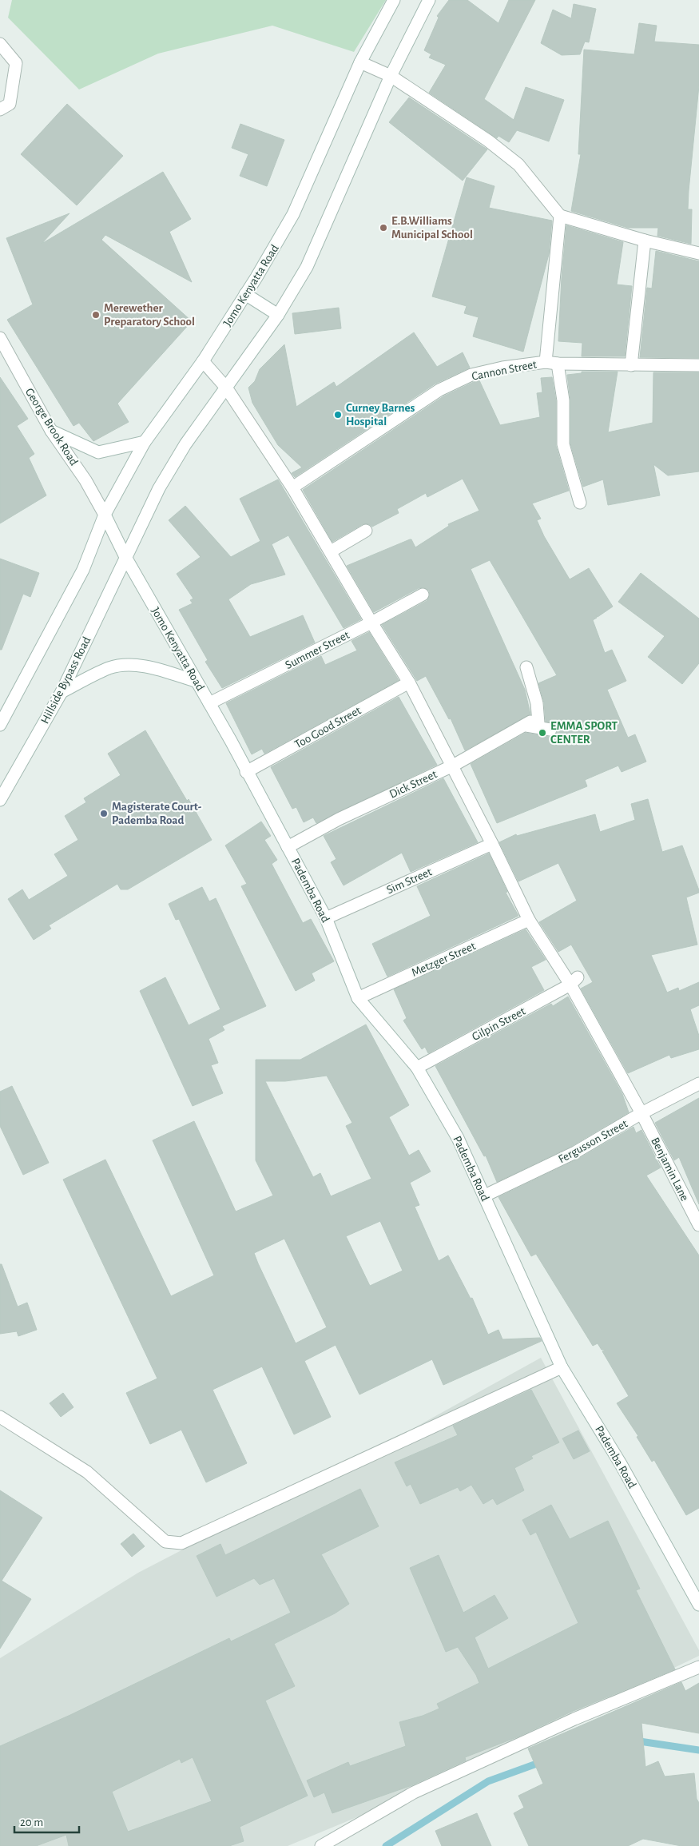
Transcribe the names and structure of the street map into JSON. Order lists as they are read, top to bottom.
{
  "streets": {
    "street": [
      "Jomo Kenyatta Road",
      "Cannon Street",
      "George Brook Road",
      "Summer Street",
      "Hillside Bypass Road",
      "Too Good Street",
      "Dick Street",
      "Sim Street",
      "Pademba Road",
      "Metzger Street",
      "Gilpin Street",
      "Fergusson Street",
      "Benjamin Lane"
    ]
  },
  "crossings": [
    ["Jomo Kenyatta Road", "George Brook Road"],
    ["Jomo Kenyatta Road", "Summer Street"],
    ["Jomo Kenyatta Road", "Hillside Bypass Road"],
    ["Jomo Kenyatta Road", "Pademba Road"],
    ["Jomo Kenyatta Road", "Benjamin Lane"],
    ["Cannon Street", "Benjamin Lane"],
    ["Summer Street", "Benjamin Lane"],
    ["Too Good Street", "Pademba Road"],
    ["Too Good Street", "Benjamin Lane"],
    ["Dick Street", "Pademba Road"],
    ["Dick Street", "Benjamin Lane"],
    ["Sim Street", "Pademba Road"],
    ["Sim Street", "Benjamin Lane"],
    ["Pademba Road", "Metzger Street"],
    ["Pademba Road", "Gilpin Street"],
    ["Pademba Road", "Fergusson Street"],
    ["Metzger Street", "Benjamin Lane"],
    ["Gilpin Street", "Benjamin Lane"],
    ["Fergusson Street", "Benjamin Lane"]
  ],
  "places": [
    "E.B.Williams Municipal School",
    "Merewether Preparatory School",
    "Curney Barnes Hospital",
    "EMMA SPORT CENTER",
    "Magisterate Court- Pademba Road"
  ],
  "scale_bar": "20 m"
}
